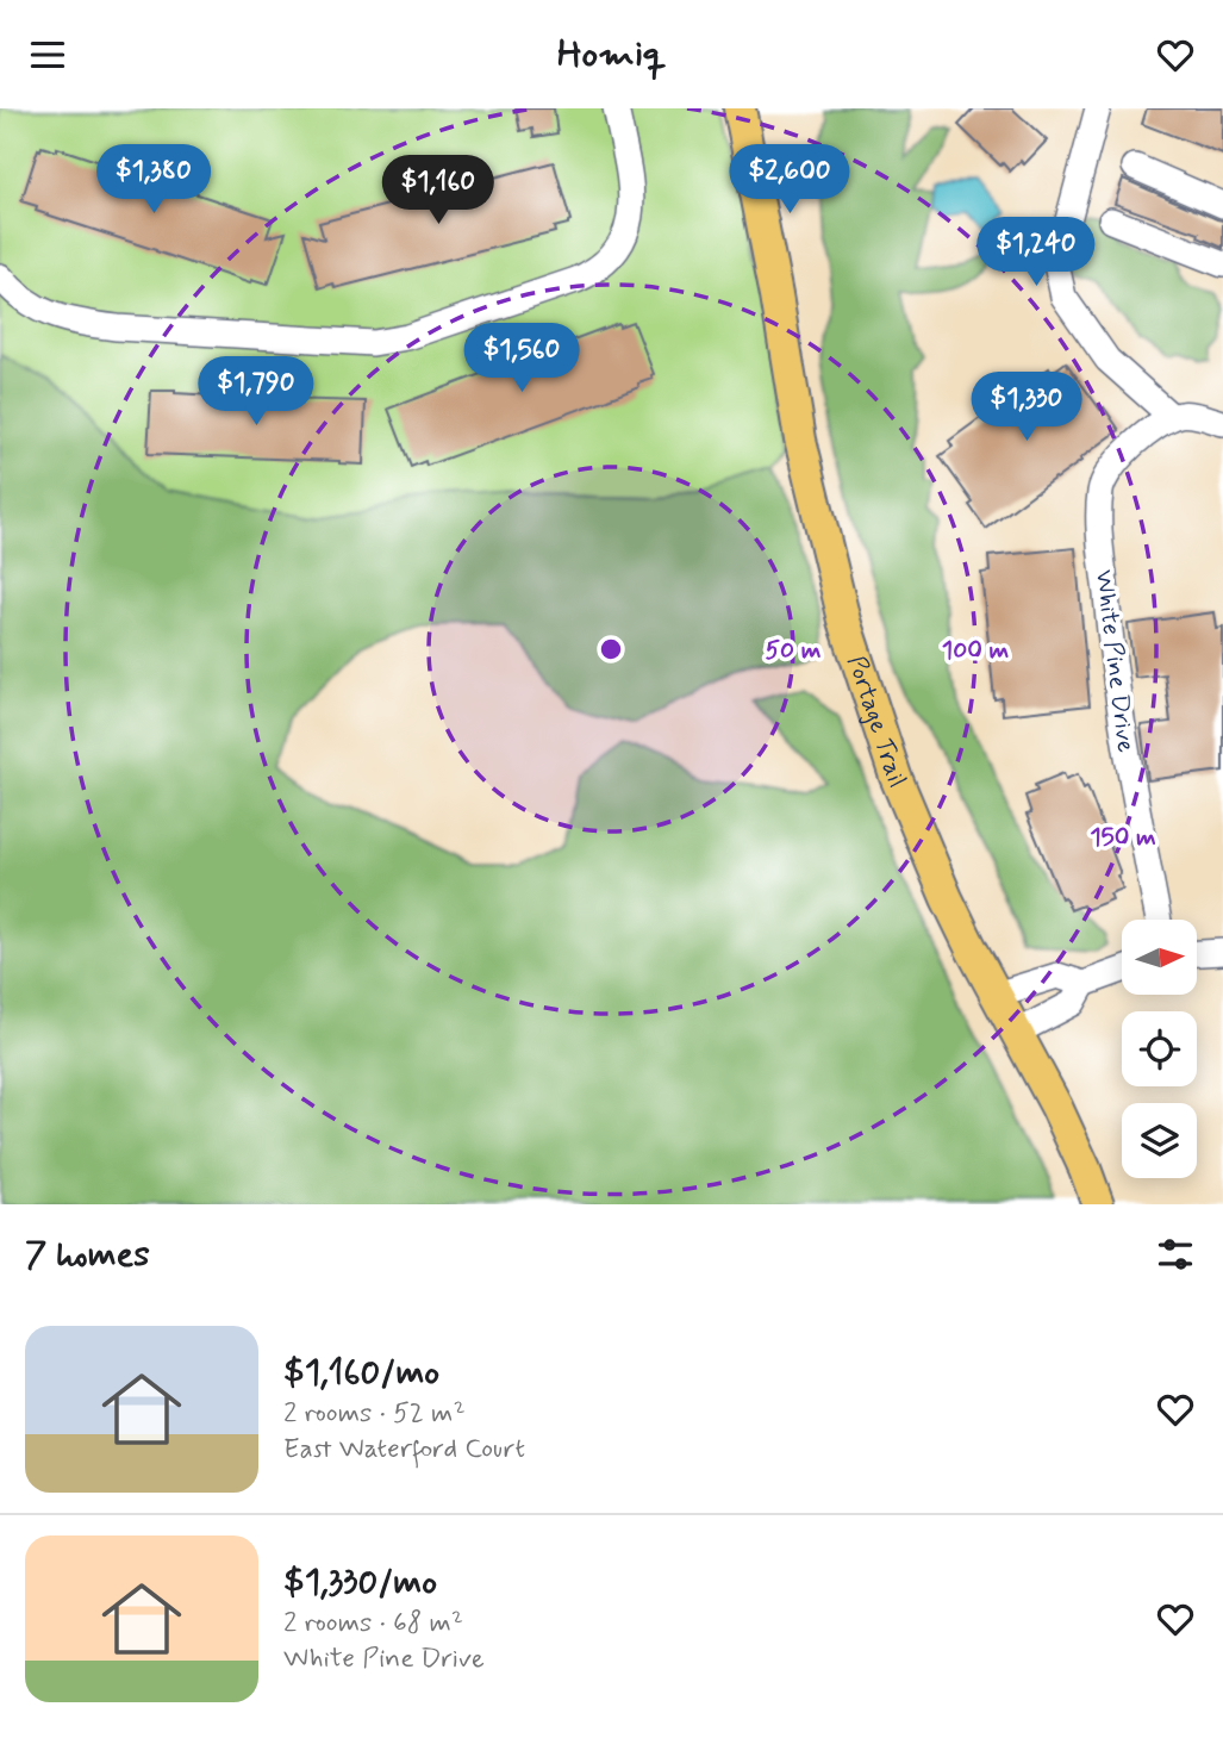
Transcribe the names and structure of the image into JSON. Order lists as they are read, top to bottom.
{
  "streets": {
    "main road": ["Portage Trail"],
    "street": ["White Pine Drive"]
  },
  "north": "right",
  "page": {
    "header": "Homiq",
    "price": [
      "$1,380",
      "$2,600",
      "$1,160",
      "$1,240",
      "$1,560",
      "$1,790",
      "$1,330"
    ],
    "heading": "7 homes",
    "list": [
      {
        "name": "$1,160/mo",
        "note": "2 rooms · 52 m² · East Waterford Court"
      },
      {
        "name": "$1,330/mo",
        "note": "2 rooms · 68 m² · White Pine Drive"
      }
    ]
  },
  "rings": ["50 m", "100 m", "150 m"]
}
